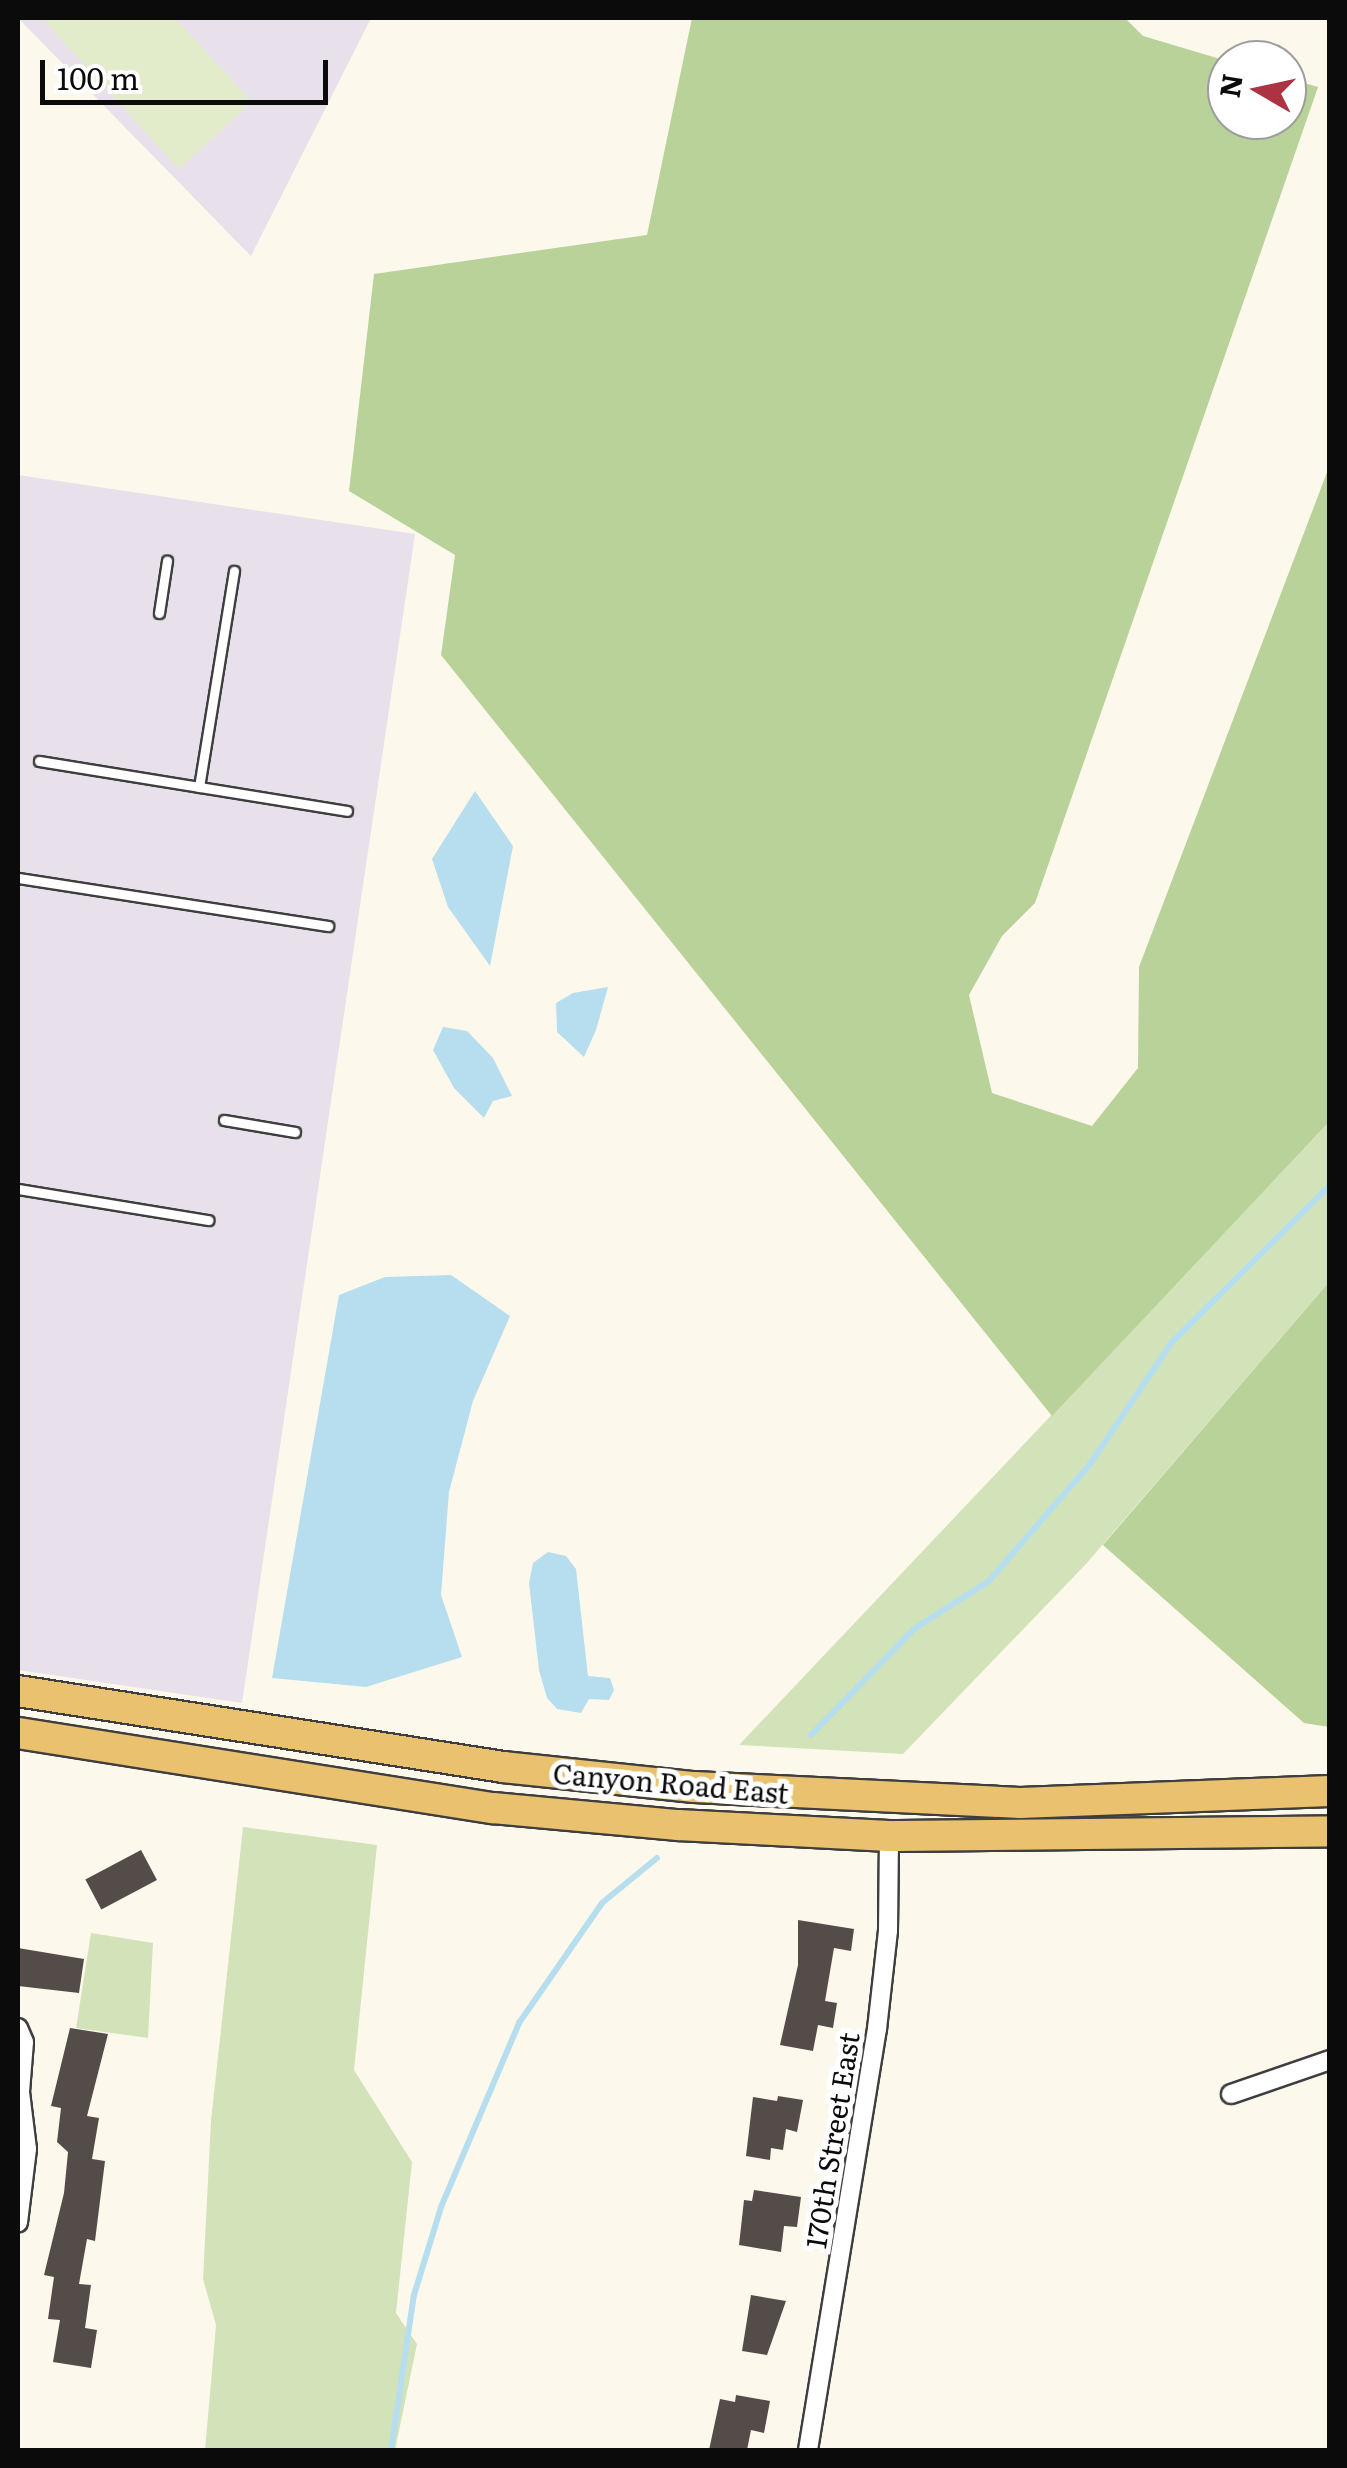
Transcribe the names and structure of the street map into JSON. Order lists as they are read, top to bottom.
{
  "streets": {
    "main road": ["Canyon Road East"],
    "street": ["170th Street East"]
  },
  "crossings": [
    ["Canyon Road East", "170th Street East"]
  ],
  "scale_bar": "100 m",
  "north": "left"
}
